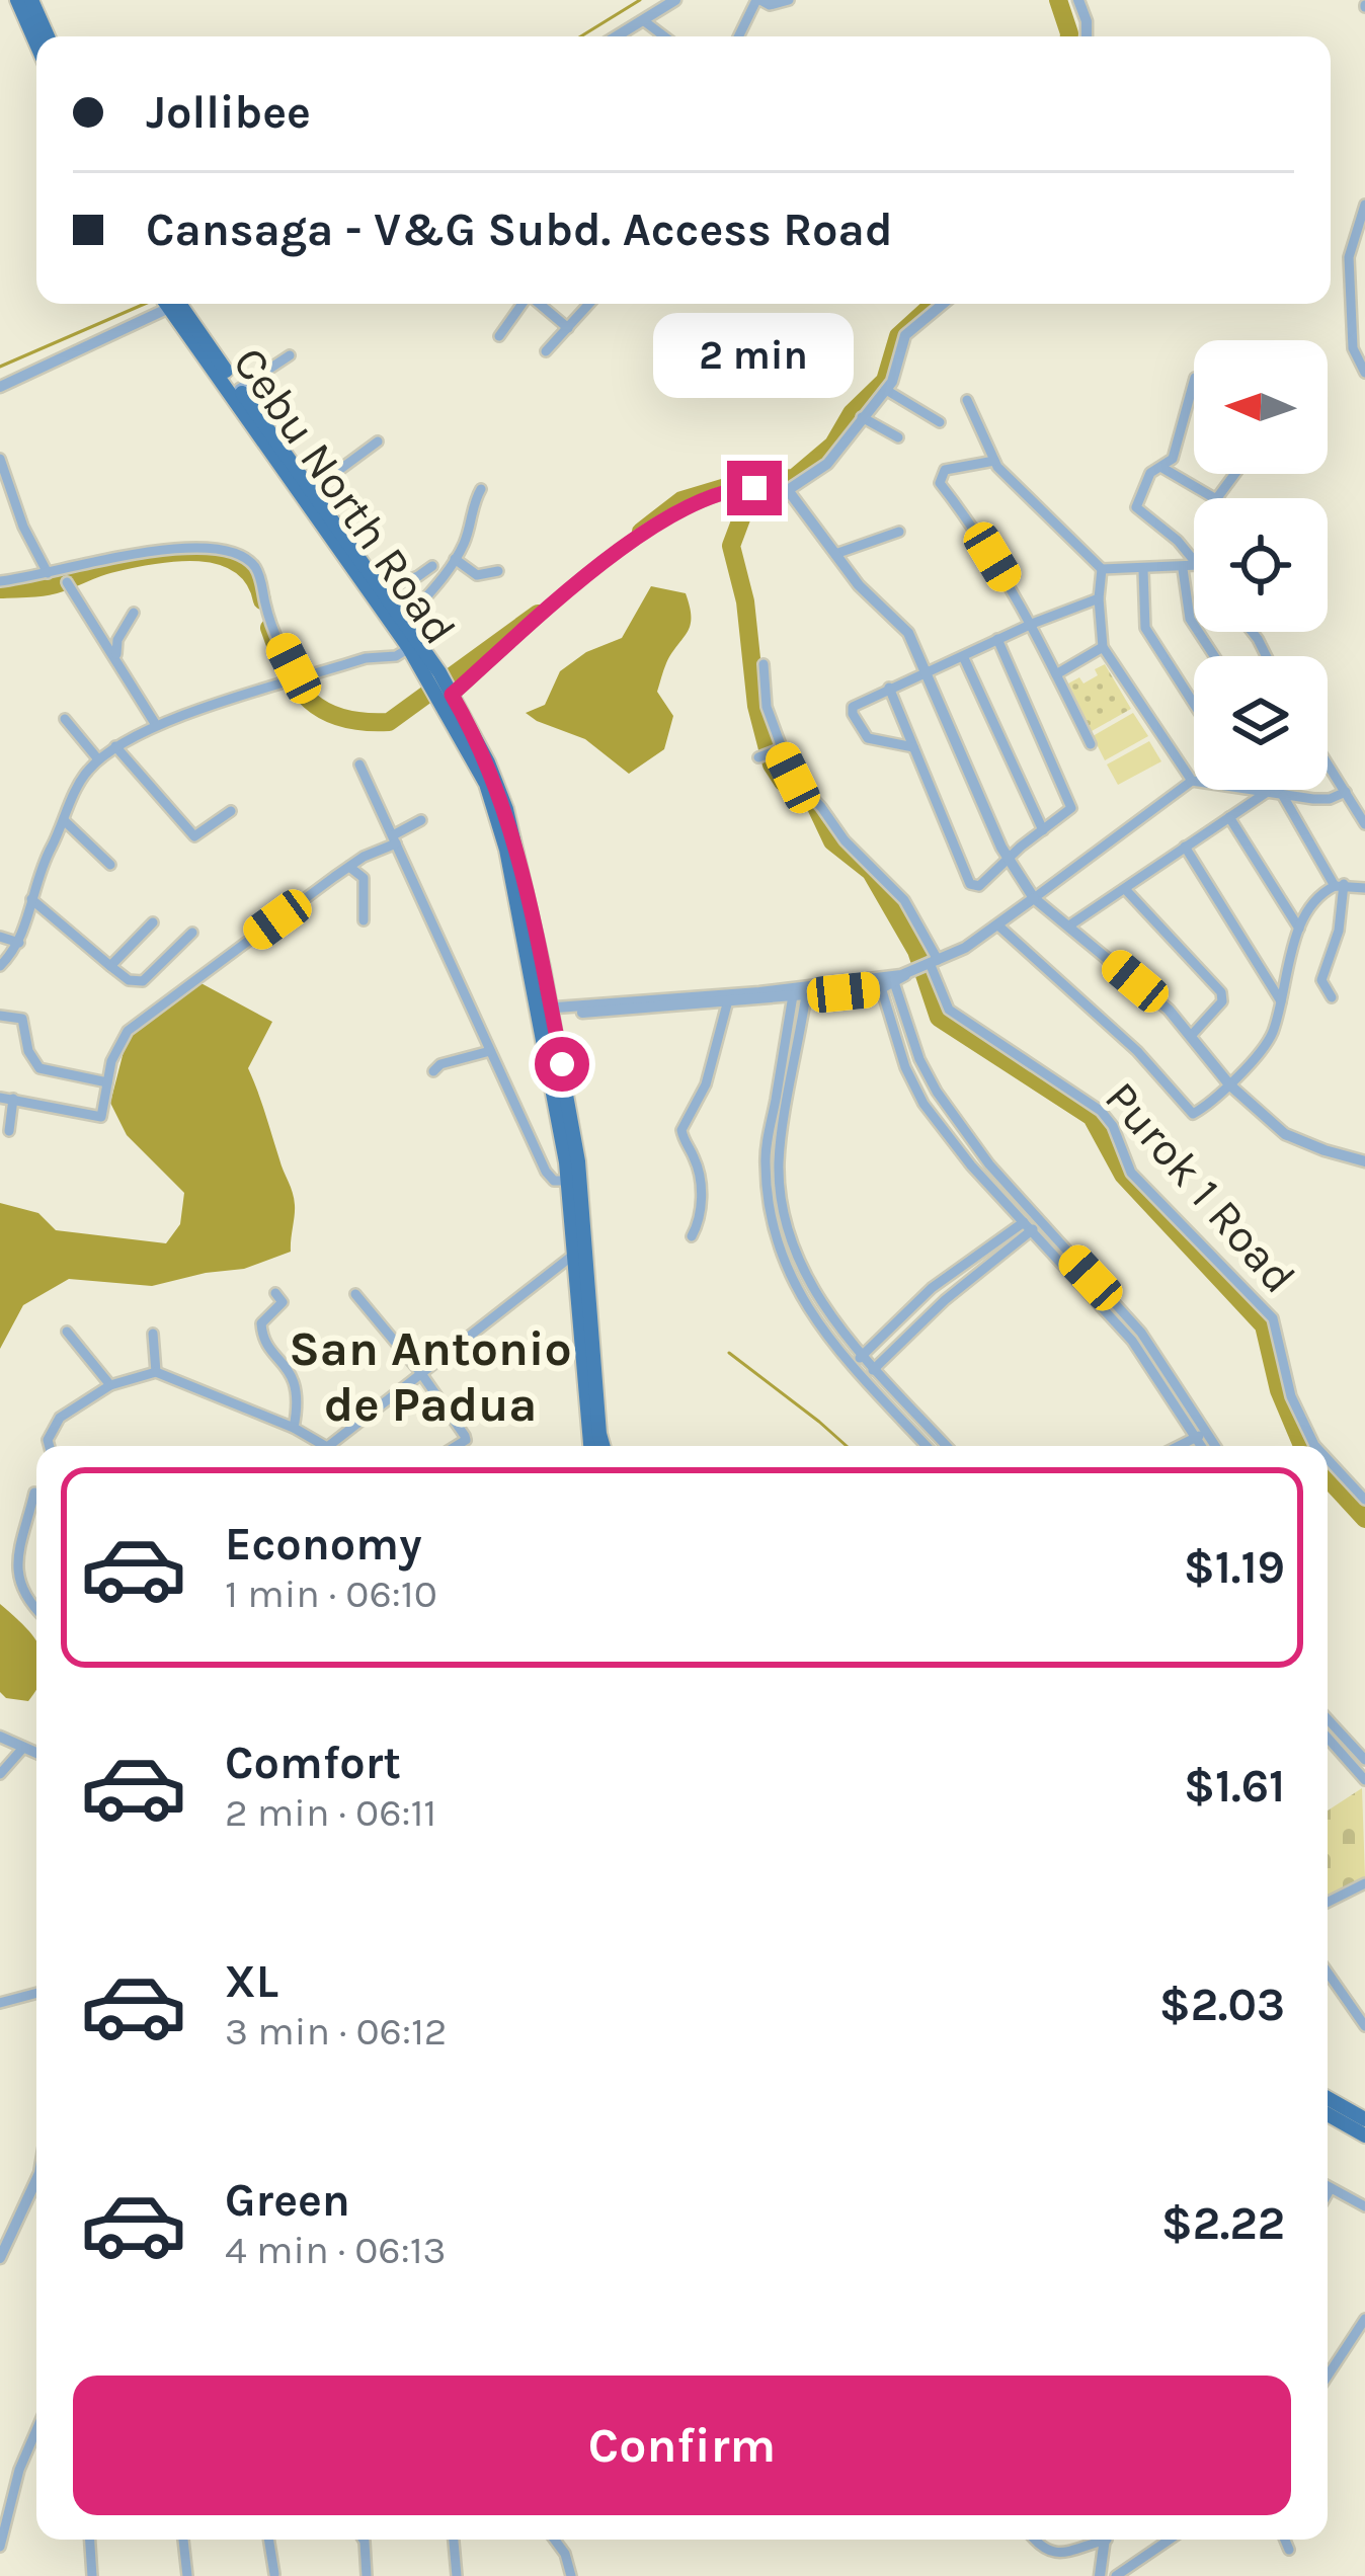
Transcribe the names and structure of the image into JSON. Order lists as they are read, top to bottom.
{
  "streets": {
    "main road": ["Cebu North Road"],
    "street": ["Purok 1 Road"]
  },
  "districts": ["San Antonio de Padua"],
  "north": "left",
  "page": {
    "banner": ["Jollibee", "Cansaga - V&G Subd. Access Road"],
    "bubble": "2 min",
    "list": [
      {
        "name": "Economy",
        "note": "1 min · 06:10",
        "value": "$1.19"
      },
      {
        "name": "Comfort",
        "note": "2 min · 06:11",
        "value": "$1.61"
      },
      {
        "name": "XL",
        "note": "3 min · 06:12",
        "value": "$2.03"
      },
      {
        "name": "Green",
        "note": "4 min · 06:13",
        "value": "$2.22"
      }
    ],
    "buttons": "Confirm"
  }
}
